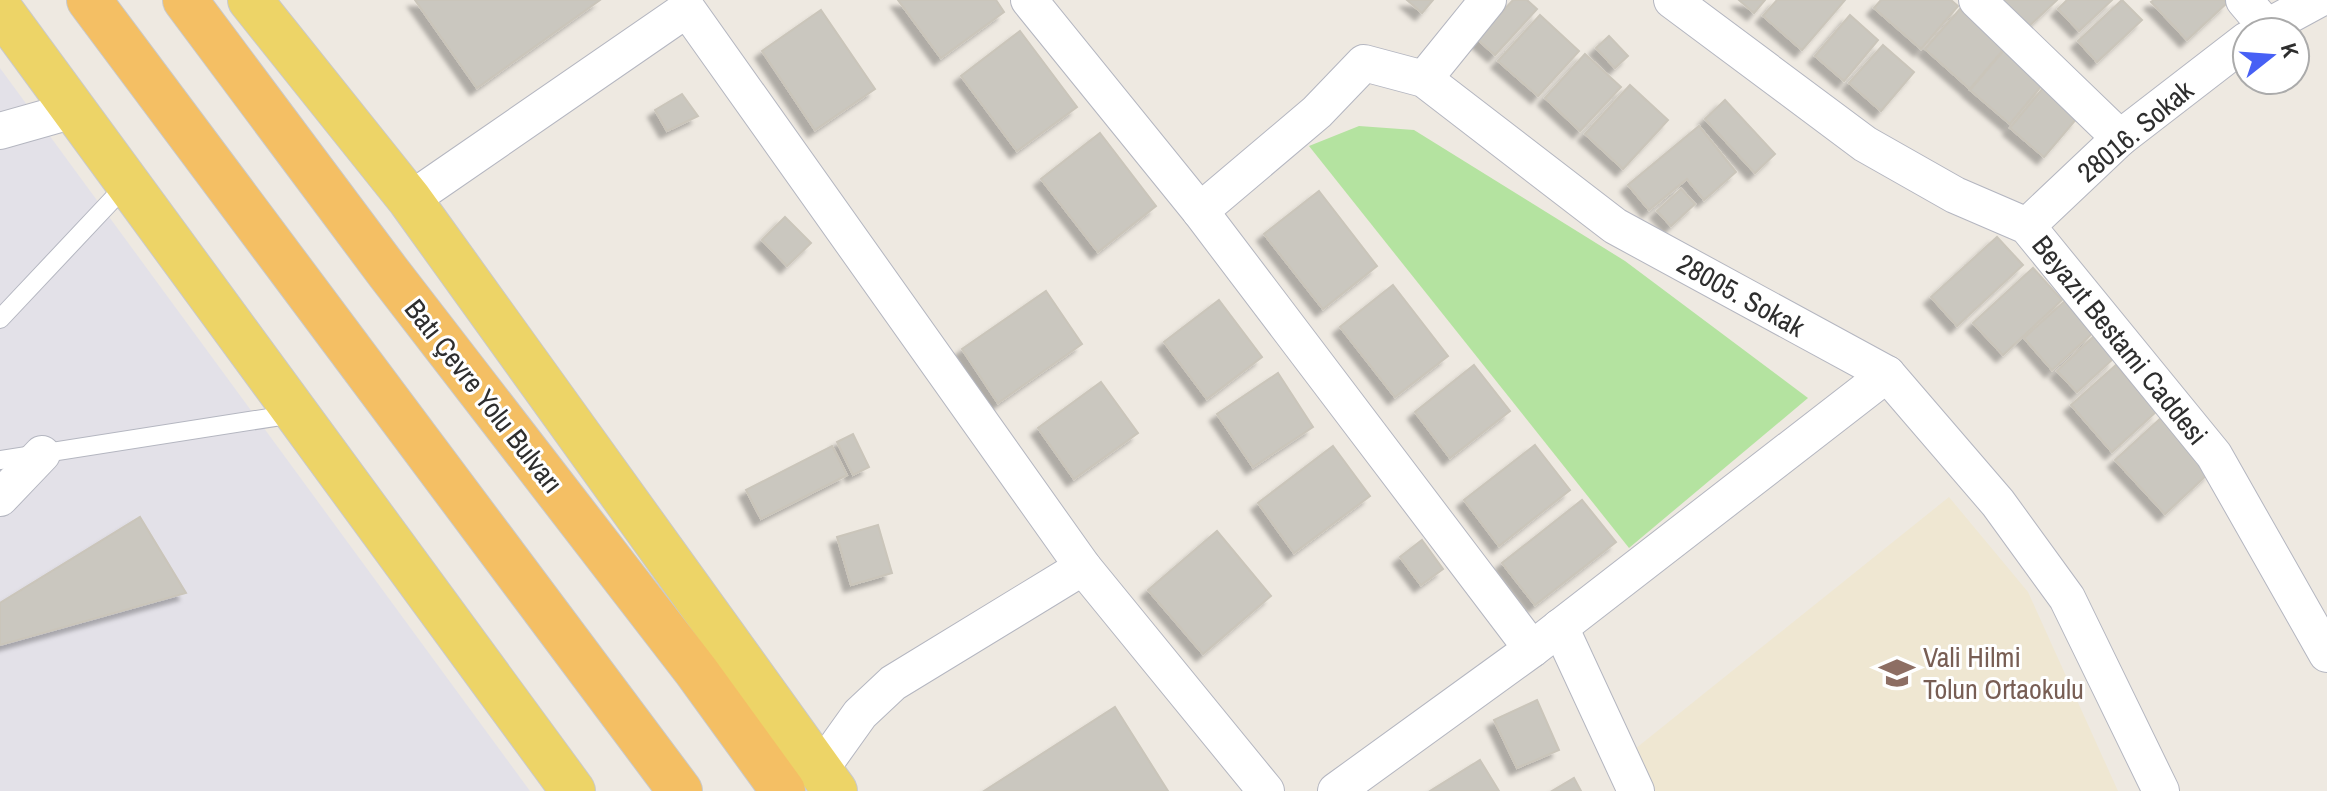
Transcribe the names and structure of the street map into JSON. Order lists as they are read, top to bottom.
{
  "streets": {
    "highway": ["Batı Çevre Yolu Bulvarı"],
    "street": ["28016. Sokak", "28005. Sokak", "Beyazıt Bestami Caddesi"]
  },
  "crossings": [
    ["28016. Sokak", "Beyazıt Bestami Caddesi"]
  ],
  "places": {
    "school or university": ["Vali Hilmi Tolun Ortaokulu"]
  },
  "north": "right"
}
